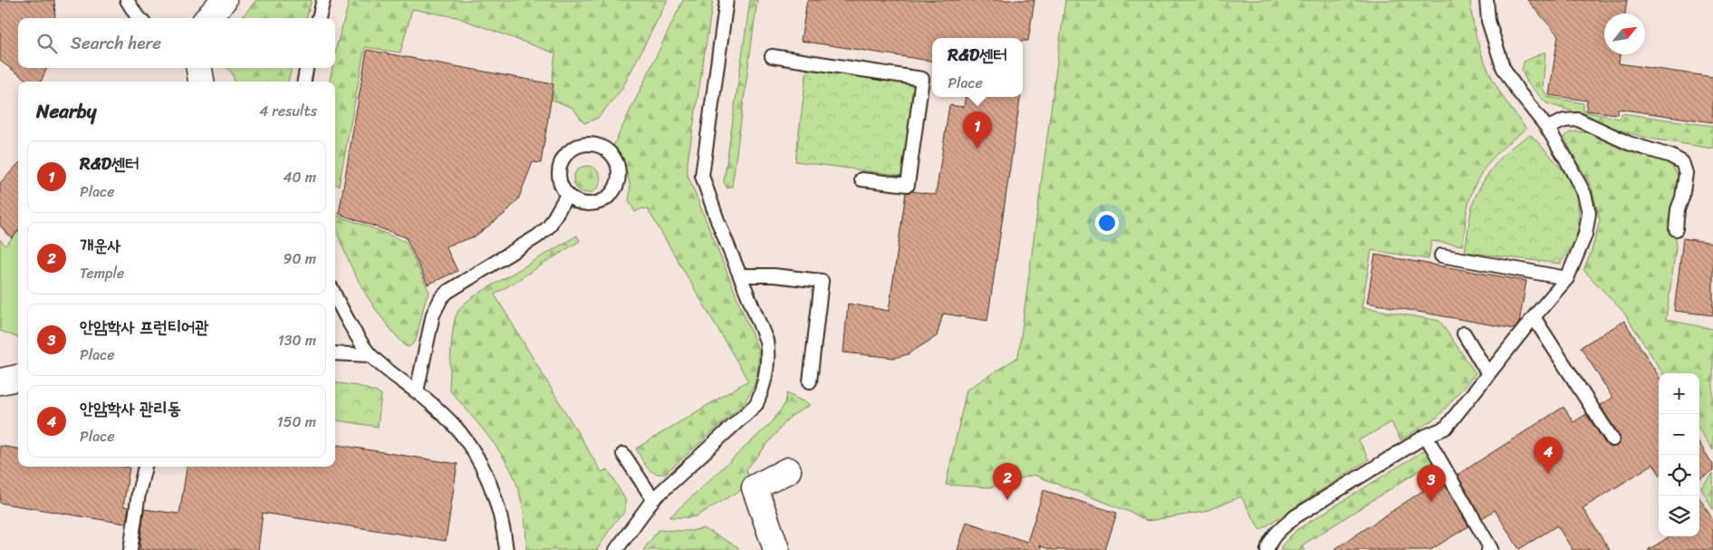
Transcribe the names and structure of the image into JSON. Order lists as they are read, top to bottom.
{
  "north": "top right",
  "page": {
    "search": "Search here",
    "popup": ["R&D센터", "Place"],
    "heading": ["Nearby", "4 results"],
    "pins": [
      "1",
      "4",
      "2",
      "3"
    ],
    "list": [
      {
        "mark": "1",
        "name": "R&D센터",
        "note": "Place",
        "value": "40 m"
      },
      {
        "mark": "2",
        "name": "개운사",
        "note": "Temple",
        "value": "90 m"
      },
      {
        "mark": "3",
        "name": "안암학사 프런티어관",
        "note": "Place",
        "value": "130 m"
      },
      {
        "mark": "4",
        "name": "안암학사 관리동",
        "note": "Place",
        "value": "150 m"
      }
    ],
    "map_buttons": ["+", "−"]
  }
}
